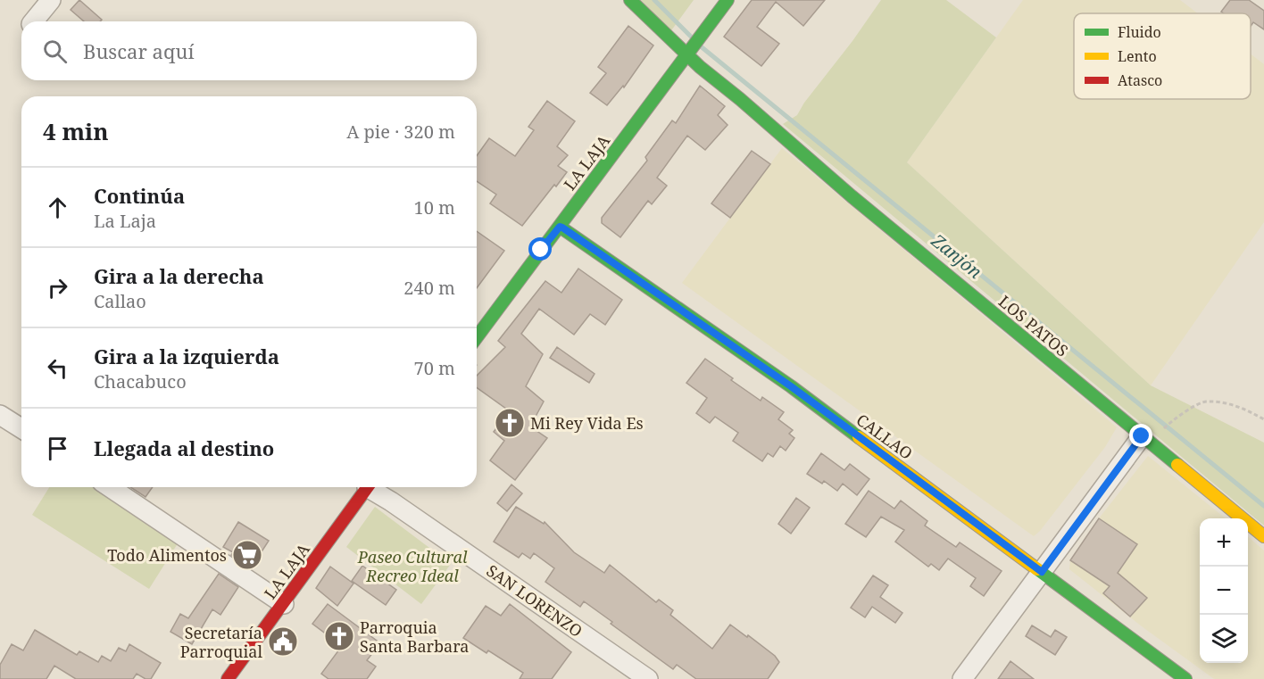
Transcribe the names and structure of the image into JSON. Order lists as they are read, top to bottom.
{
  "streets": {
    "street": [
      "LA LAJA",
      "LOS PATOS",
      "CALLAO",
      "SAN LORENZO"
    ]
  },
  "crossings": [
    ["LA LAJA", "LOS PATOS"],
    ["LA LAJA", "CALLAO"]
  ],
  "water": ["Zanjón"],
  "parks": ["Paseo Cultural Recreo Ideal"],
  "places": {
    "church": ["Mi Rey Vida Es", "Parroquia Santa Barbara"],
    "supermarket": ["Todo Alimentos"],
    "public building": ["Secretaría Parroquial"]
  },
  "legend": ["Fluido", "Lento", "Atasco"],
  "page": {
    "search": "Buscar aquí",
    "heading": ["4 min", "A pie · 320 m"],
    "list": [
      ["Continúa", "La Laja", "10 m"],
      ["Gira a la derecha", "Callao", "240 m"],
      ["Gira a la izquierda", "Chacabuco", "70 m"],
      "Llegada al destino"
    ],
    "map_buttons": ["+", "−"]
  }
}
